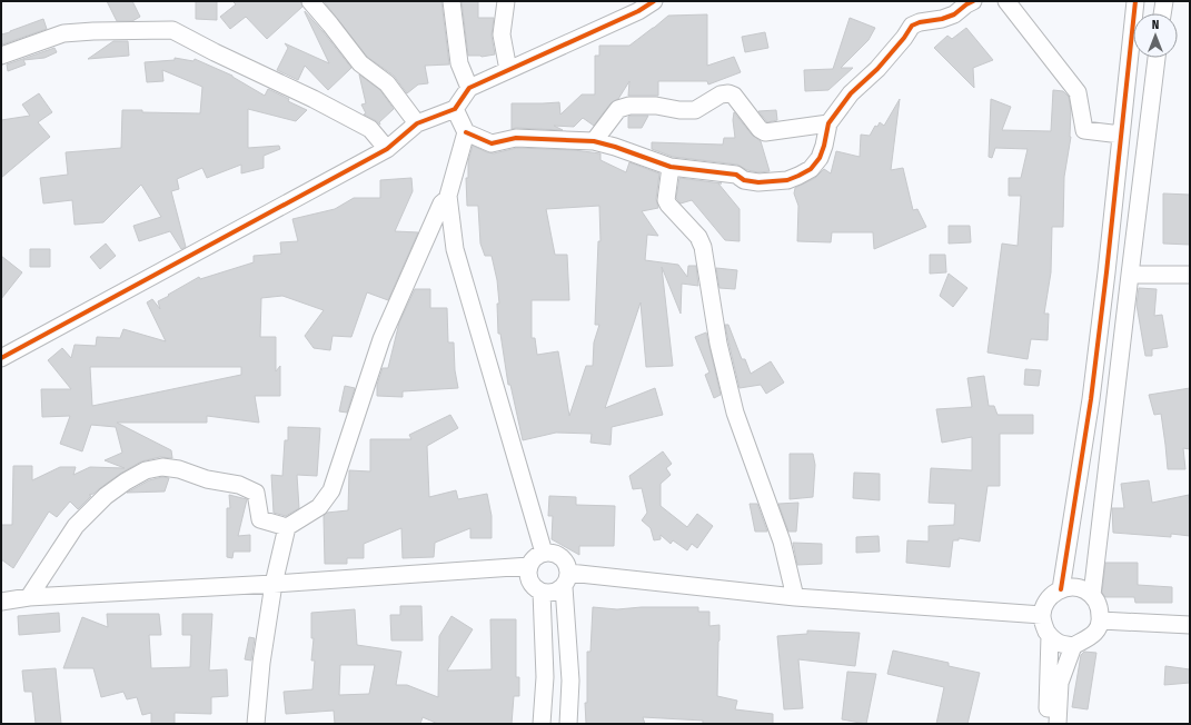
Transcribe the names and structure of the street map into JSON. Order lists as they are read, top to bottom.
{
  "north": "top"
}
